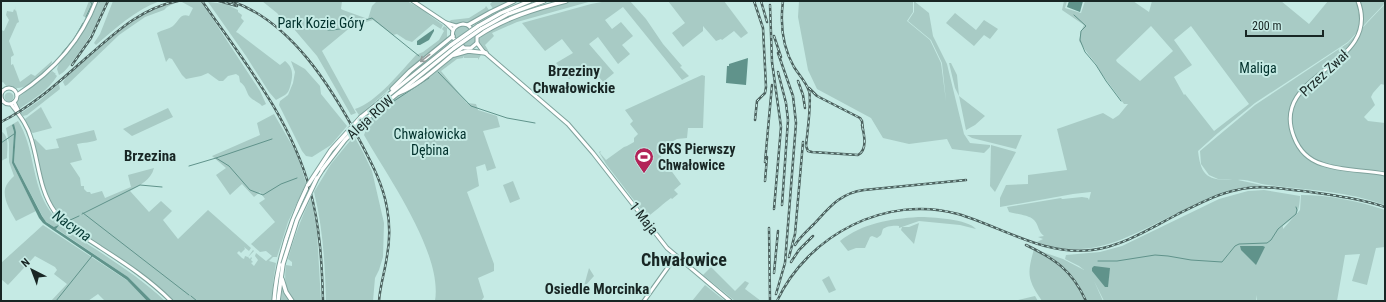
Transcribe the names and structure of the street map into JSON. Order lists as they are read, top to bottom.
{
  "streets": {
    "main road": ["Przez Zwał", "Aleja ROW", "1 Maja"]
  },
  "districts": [
    "Brzeziny Chwałowickie",
    "Brzezina",
    "Chwałowice",
    "Osiedle Morcinka"
  ],
  "water": ["Nacyna"],
  "parks": ["Park Kozie Góry", "Maliga", "Chwałowicka Dębina"],
  "places": {
    "sports": ["GKS Pierwszy Chwałowice"]
  },
  "scale_bar": "200 m",
  "north": "top left"
}
